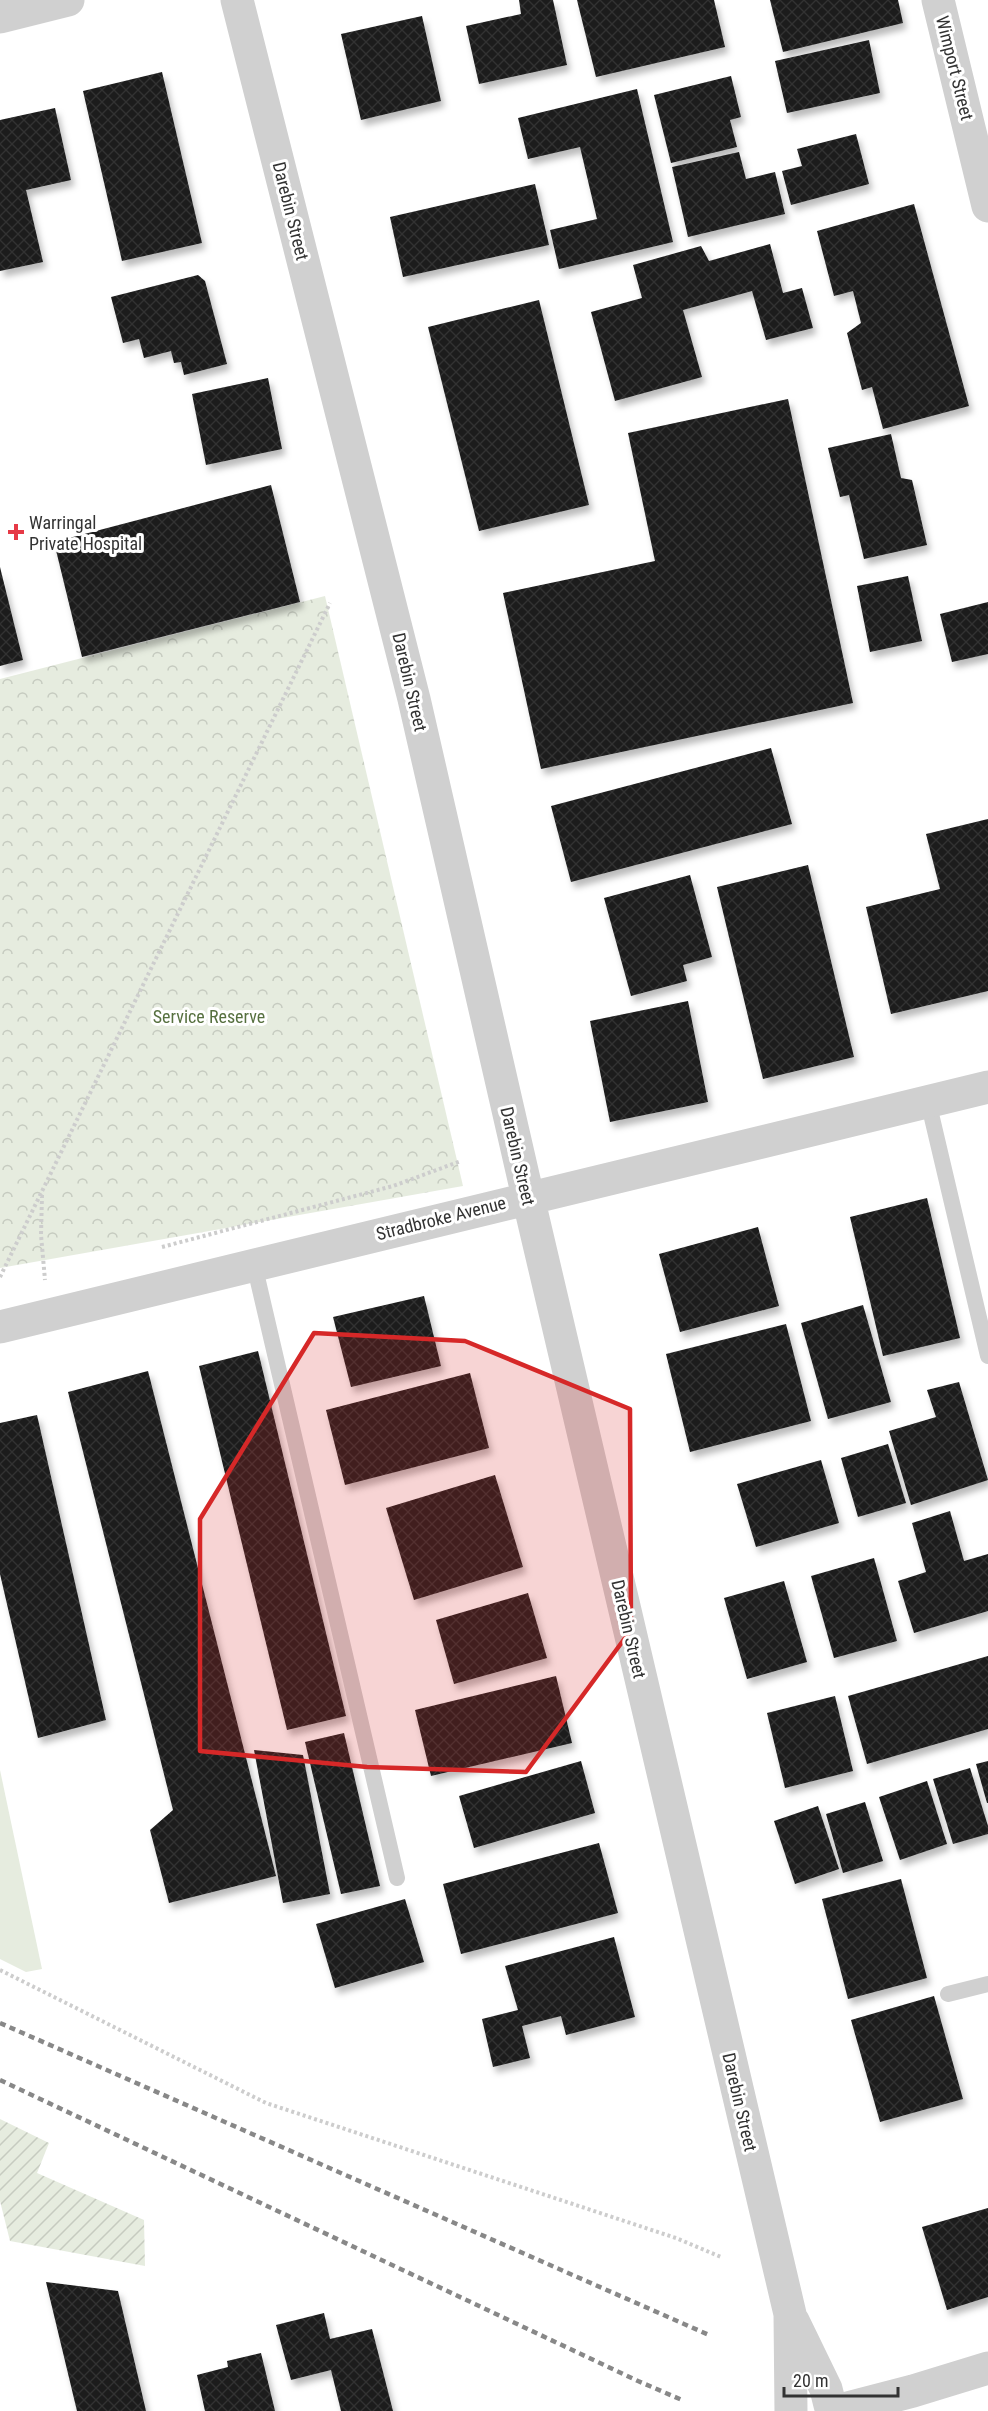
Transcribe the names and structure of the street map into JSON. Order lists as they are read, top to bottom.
{
  "streets": {
    "street": ["Wimport Street", "Darebin Street", "Stradbroke Avenue"]
  },
  "crossings": [
    ["Darebin Street", "Stradbroke Avenue"]
  ],
  "parks": ["Service Reserve"],
  "places": {
    "health": ["Warringal Private Hospital"]
  },
  "scale_bar": "20 m"
}
